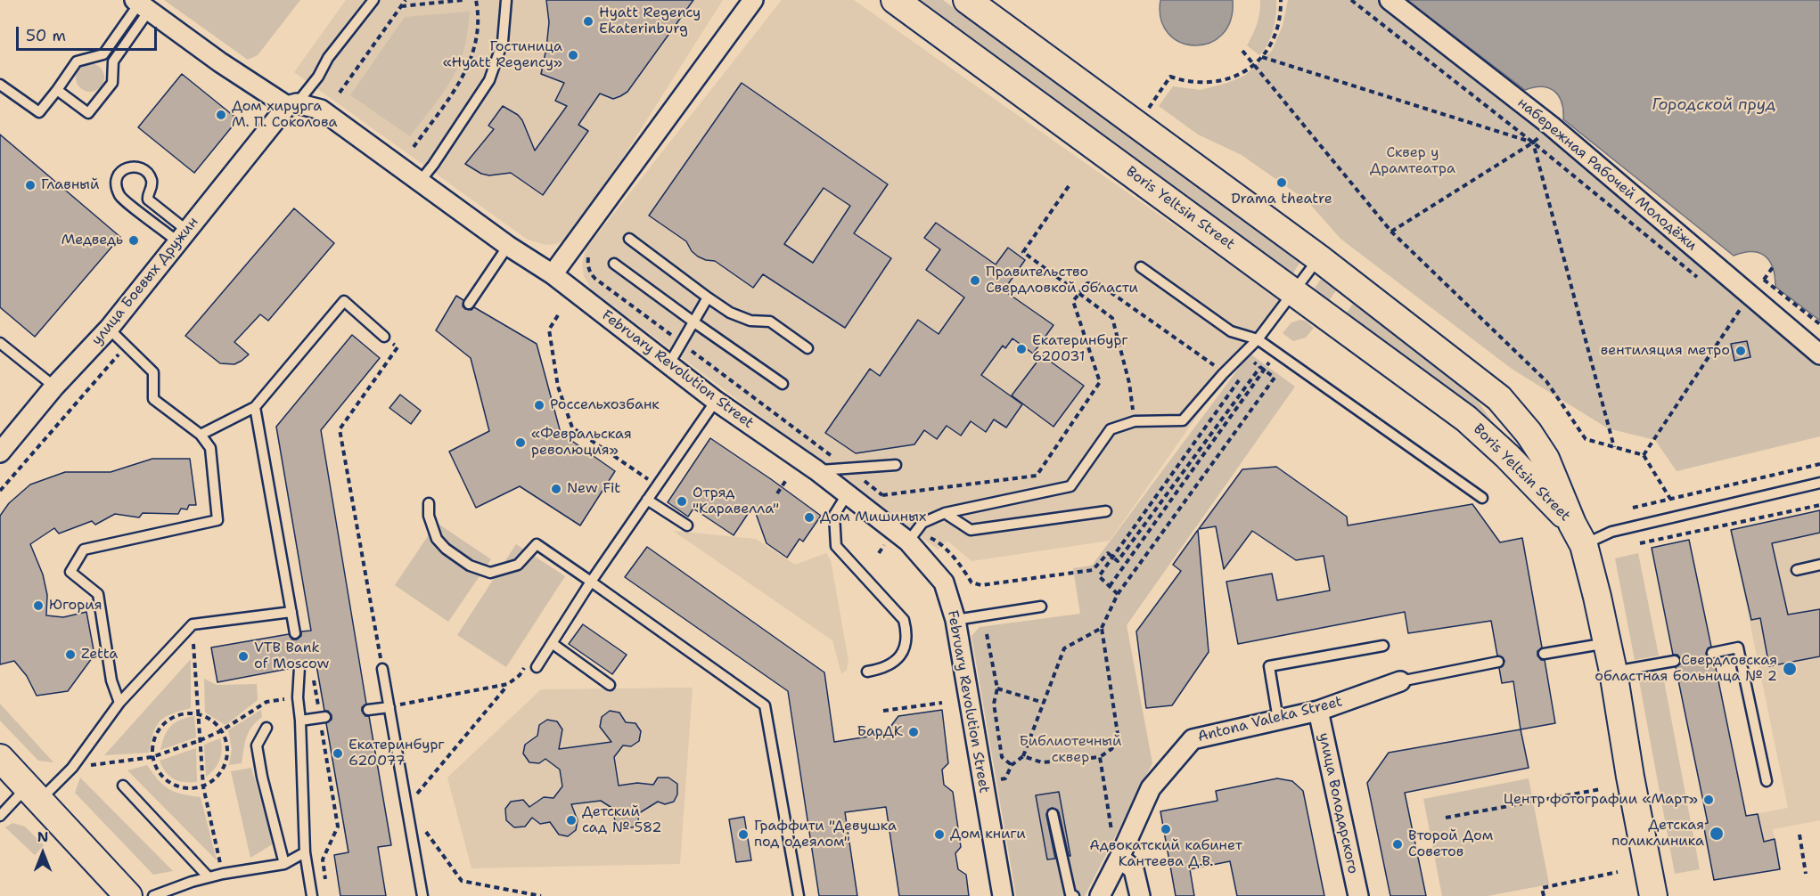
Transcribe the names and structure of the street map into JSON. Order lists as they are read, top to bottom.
{
  "streets": {
    "street": [
      "набережная Рабочей Молодёжи",
      "Boris Yeltsin Street",
      "улица Боевых Дружин",
      "February Revolution Street",
      "Antona Valeka Street",
      "улица Володарского"
    ]
  },
  "crossings": [
    ["улица Боевых Дружин", "February Revolution Street"],
    ["Antona Valeka Street", "улица Володарского"]
  ],
  "water": ["Городской пруд"],
  "parks": ["Сквер у Драмтеатра", "Библиотечный сквер"],
  "places": [
    "Hyatt Regency Ekaterinburg",
    "Гостиница «Hyatt Regency»",
    "Дом хирурга М. П. Соколова",
    "Drama theatre",
    "Главный",
    "Медведь",
    "Правительство Свердловкой области",
    "Екатеринбург 620031",
    "вентиляция метро",
    "Россельхозбанк",
    "«Февральская революция»",
    "New Fit",
    "Отряд \"Каравелла\"",
    "Дом Мишиных",
    "Югория",
    "Zetta",
    "VTB Bank of Moscow",
    "Свердловская областная больница № 2",
    "БарДК",
    "Екатеринбург 620077",
    "Центр фотографии «Март»",
    "Детский сад № 582",
    "Адвокатский кабинет Кантеева Д.В.",
    "Детская поликлиника",
    "Граффити \"Девушка под одеялом\"",
    "Дом книги",
    "Второй Дом Советов"
  ],
  "scale_bar": "50 m",
  "north": "top"
}
